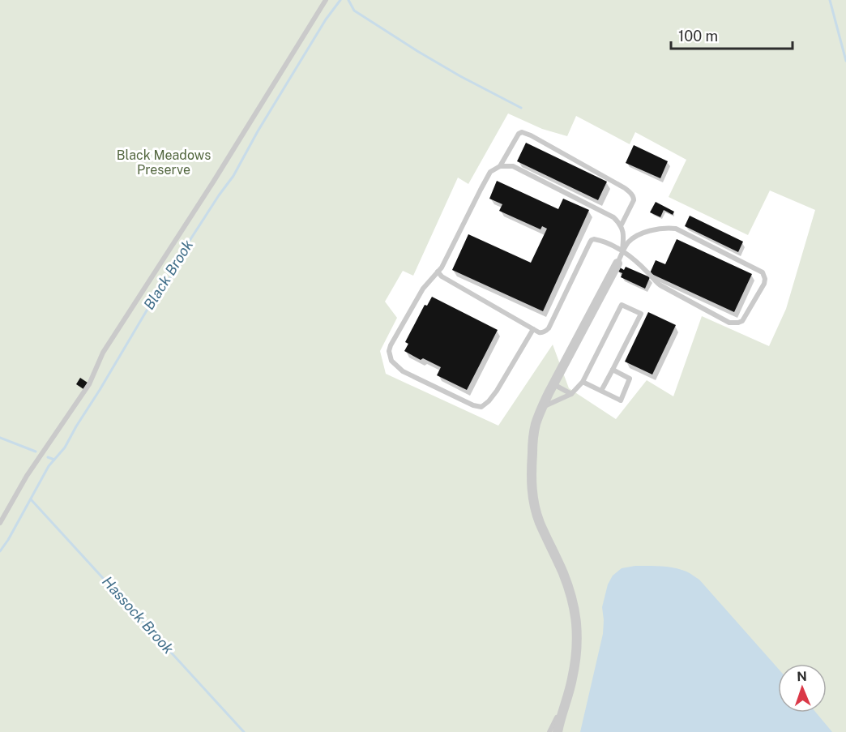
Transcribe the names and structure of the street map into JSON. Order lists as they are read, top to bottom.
{
  "water": ["Black Brook", "Hassock Brook"],
  "parks": ["Black Meadows Preserve"],
  "scale_bar": "100 m",
  "north": "top"
}
